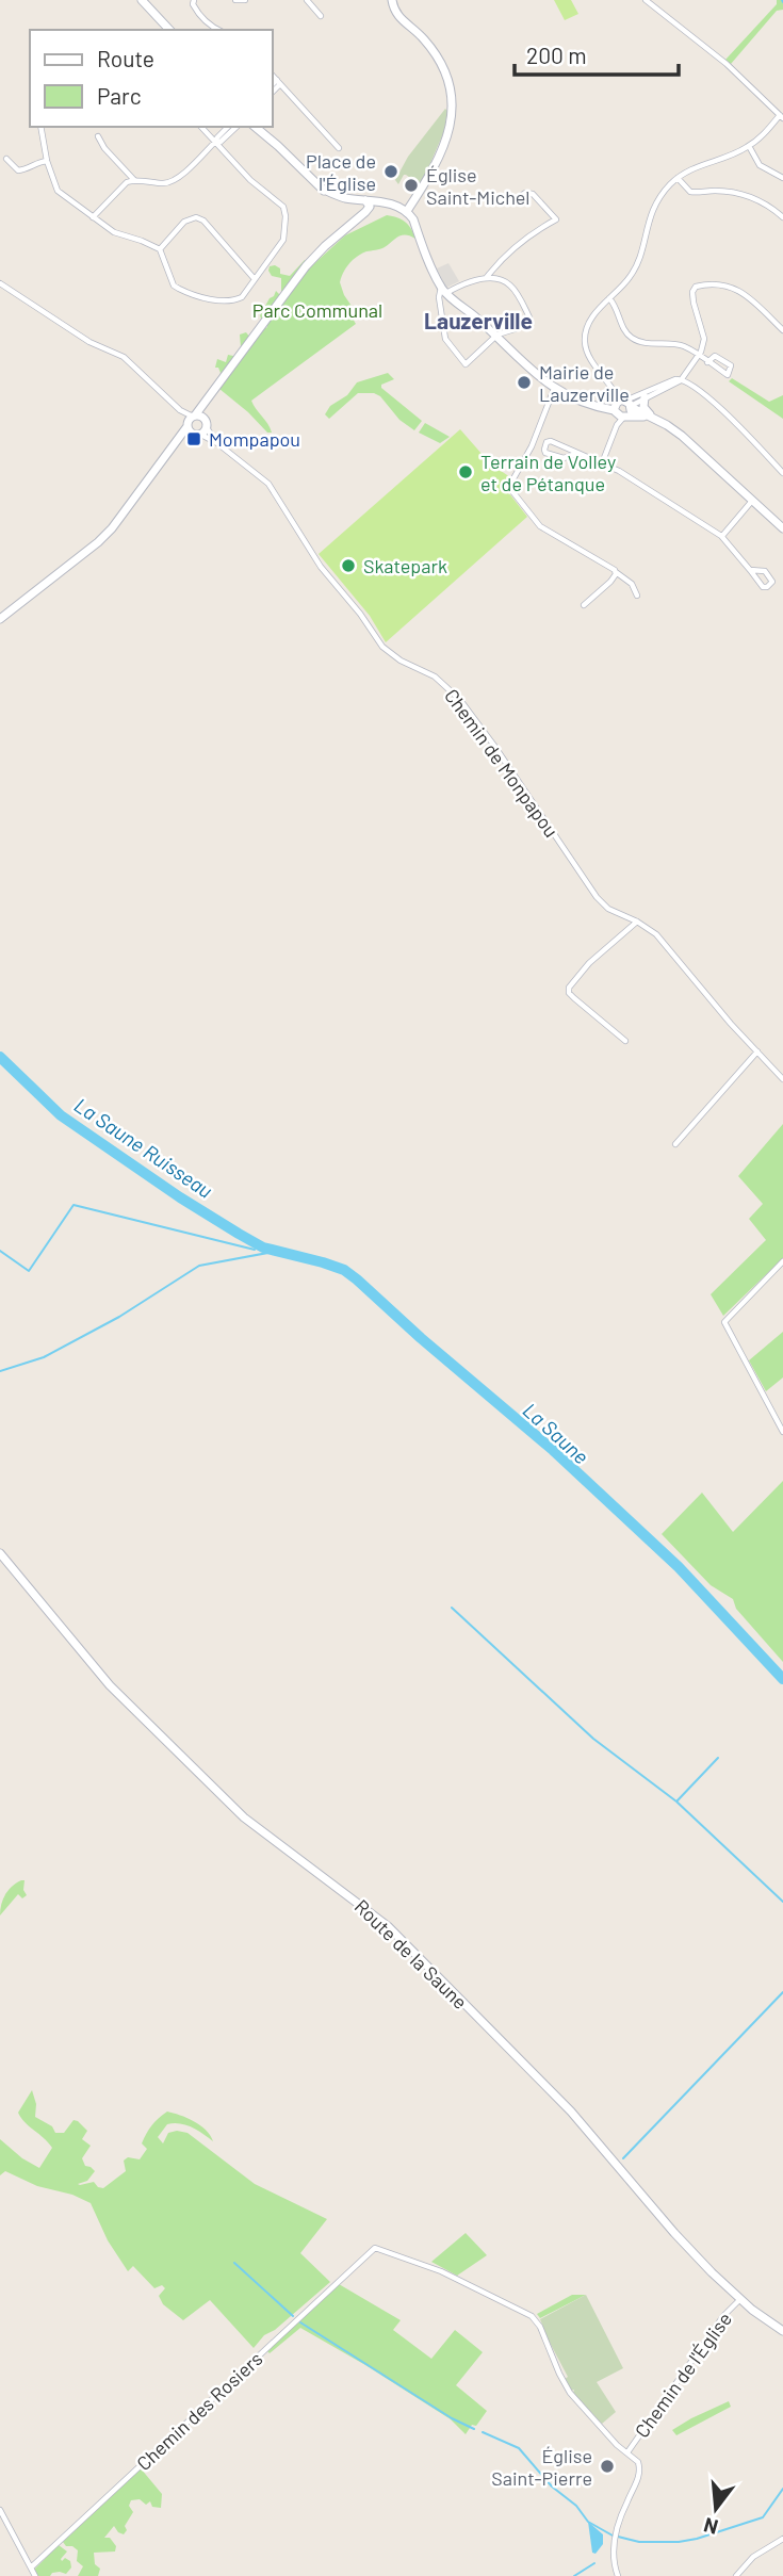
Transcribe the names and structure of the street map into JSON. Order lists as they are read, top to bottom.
{
  "streets": {
    "street": [
      "Chemin de Monpapou",
      "Route de la Saune",
      "Chemin de l'Église",
      "Chemin des Rosiers"
    ]
  },
  "crossings": [
    ["Route de la Saune", "Chemin de l'Église"],
    ["Chemin de l'Église", "Chemin des Rosiers"]
  ],
  "districts": ["Lauzerville"],
  "water": ["La Saune Ruisseau", "La Saune"],
  "parks": ["Parc Communal"],
  "places": {
    "other": [
      "Place de l'Église",
      "Église Saint-Michel",
      "Mairie de Lauzerville",
      "Terrain de Volley et de Pétanque",
      "Skatepark",
      "Église Saint-Pierre"
    ],
    "transit": ["Mompapou"]
  },
  "legend": ["Route", "Parc"],
  "scale_bar": "200 m",
  "north": "bottom"
}
